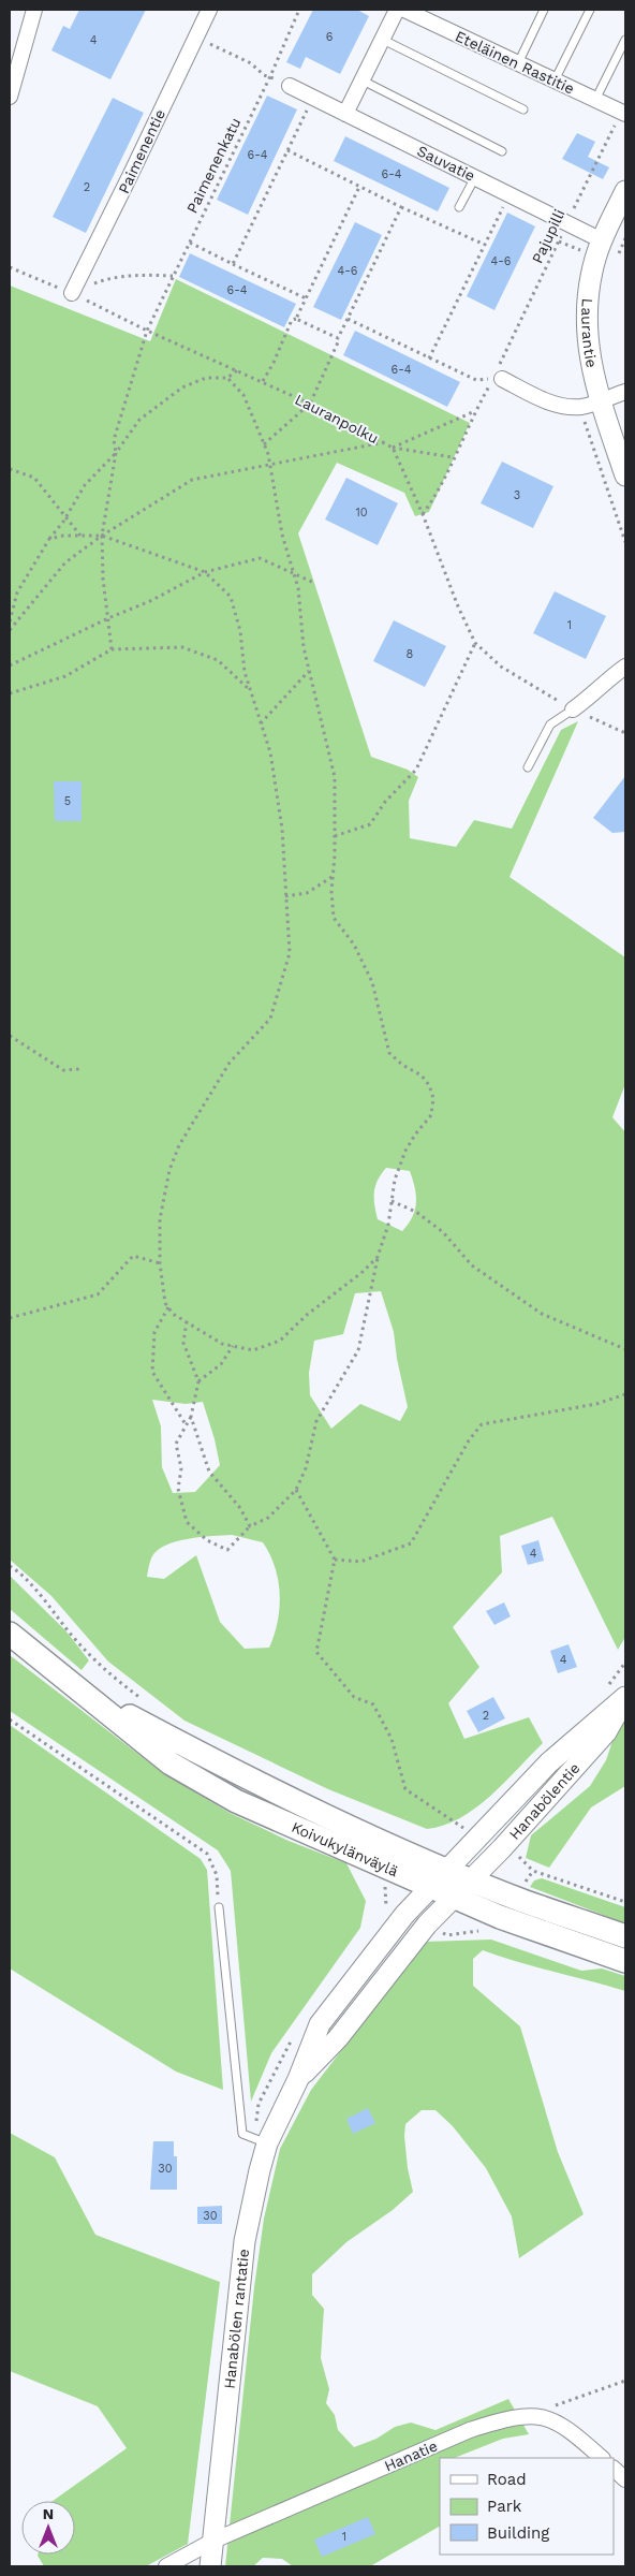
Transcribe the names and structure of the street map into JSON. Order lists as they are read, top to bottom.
{
  "streets": {
    "main road": ["Koivukylänväylä"],
    "street": [
      "Eteläinen Rastitie",
      "Paimenentie",
      "Sauvatie",
      "Laurantie",
      "Hanabölentie",
      "Hanabölen rantatie",
      "Hanatie"
    ],
    "path": ["Paimenenkatu", "Pajupilli", "Lauranpolku"]
  },
  "crossings": [
    ["Eteläinen Rastitie", "Pajupilli"],
    ["Paimenentie", "Lauranpolku"],
    ["Sauvatie", "Pajupilli"],
    ["Sauvatie", "Laurantie"],
    ["Paimenenkatu", "Lauranpolku"],
    ["Pajupilli", "Lauranpolku"],
    ["Hanabölentie", "Koivukylänväylä"],
    ["Hanabölentie", "Hanabölen rantatie"],
    ["Koivukylänväylä", "Hanabölen rantatie"],
    ["Hanabölen rantatie", "Hanatie"]
  ],
  "house_numbers": [
    "6",
    "4",
    "6-4",
    "6-4",
    "2",
    "4-6",
    "4-6",
    "6-4",
    "6-4",
    "3",
    "10",
    "1",
    "8",
    "5",
    "4",
    "4",
    "2",
    "30",
    "30",
    "1"
  ],
  "legend": ["Road", "Park", "Building"],
  "north": "top"
}
